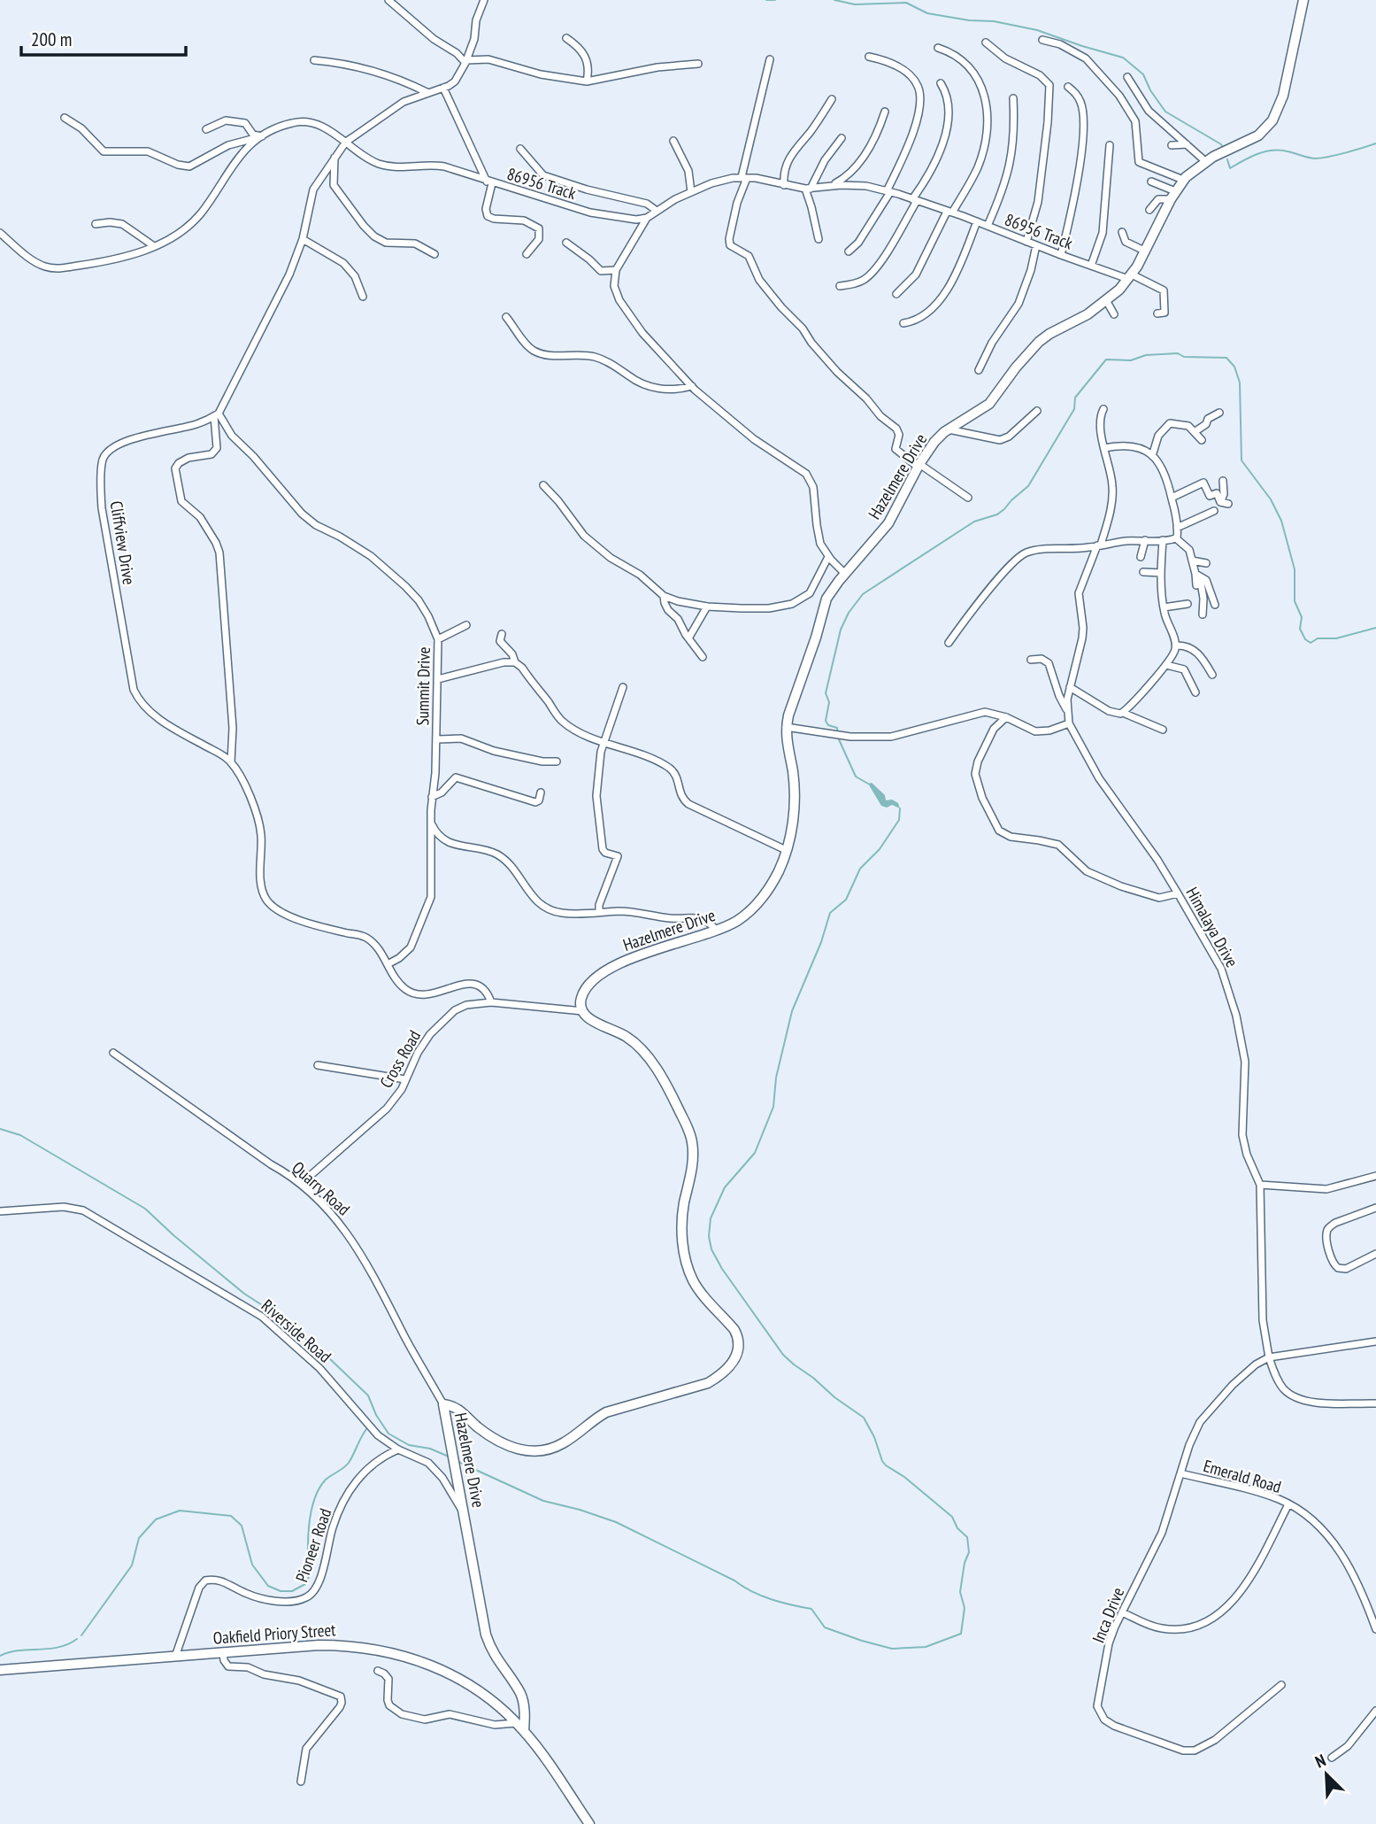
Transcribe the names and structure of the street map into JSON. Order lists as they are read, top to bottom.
{
  "streets": {
    "street": [
      "86956 Track",
      "Hazelmere Drive",
      "Cliffview Drive",
      "Summit Drive",
      "Himalaya Drive",
      "Cross Road",
      "Quarry Road",
      "Riverside Road",
      "Emerald Road",
      "Pioneer Road",
      "Inca Drive",
      "Oakfield Priory Street"
    ]
  },
  "crossings": [
    ["86956 Track", "Hazelmere Drive"],
    ["Hazelmere Drive", "Cross Road"],
    ["Hazelmere Drive", "Quarry Road"],
    ["Hazelmere Drive", "Riverside Road"],
    ["Hazelmere Drive", "Oakfield Priory Street"],
    ["Cliffview Drive", "Summit Drive"],
    ["Cliffview Drive", "Cross Road"],
    ["Himalaya Drive", "Inca Drive"],
    ["Cross Road", "Quarry Road"],
    ["Riverside Road", "Pioneer Road"],
    ["Emerald Road", "Inca Drive"],
    ["Pioneer Road", "Oakfield Priory Street"]
  ],
  "scale_bar": "200 m",
  "north": "top left"
}
